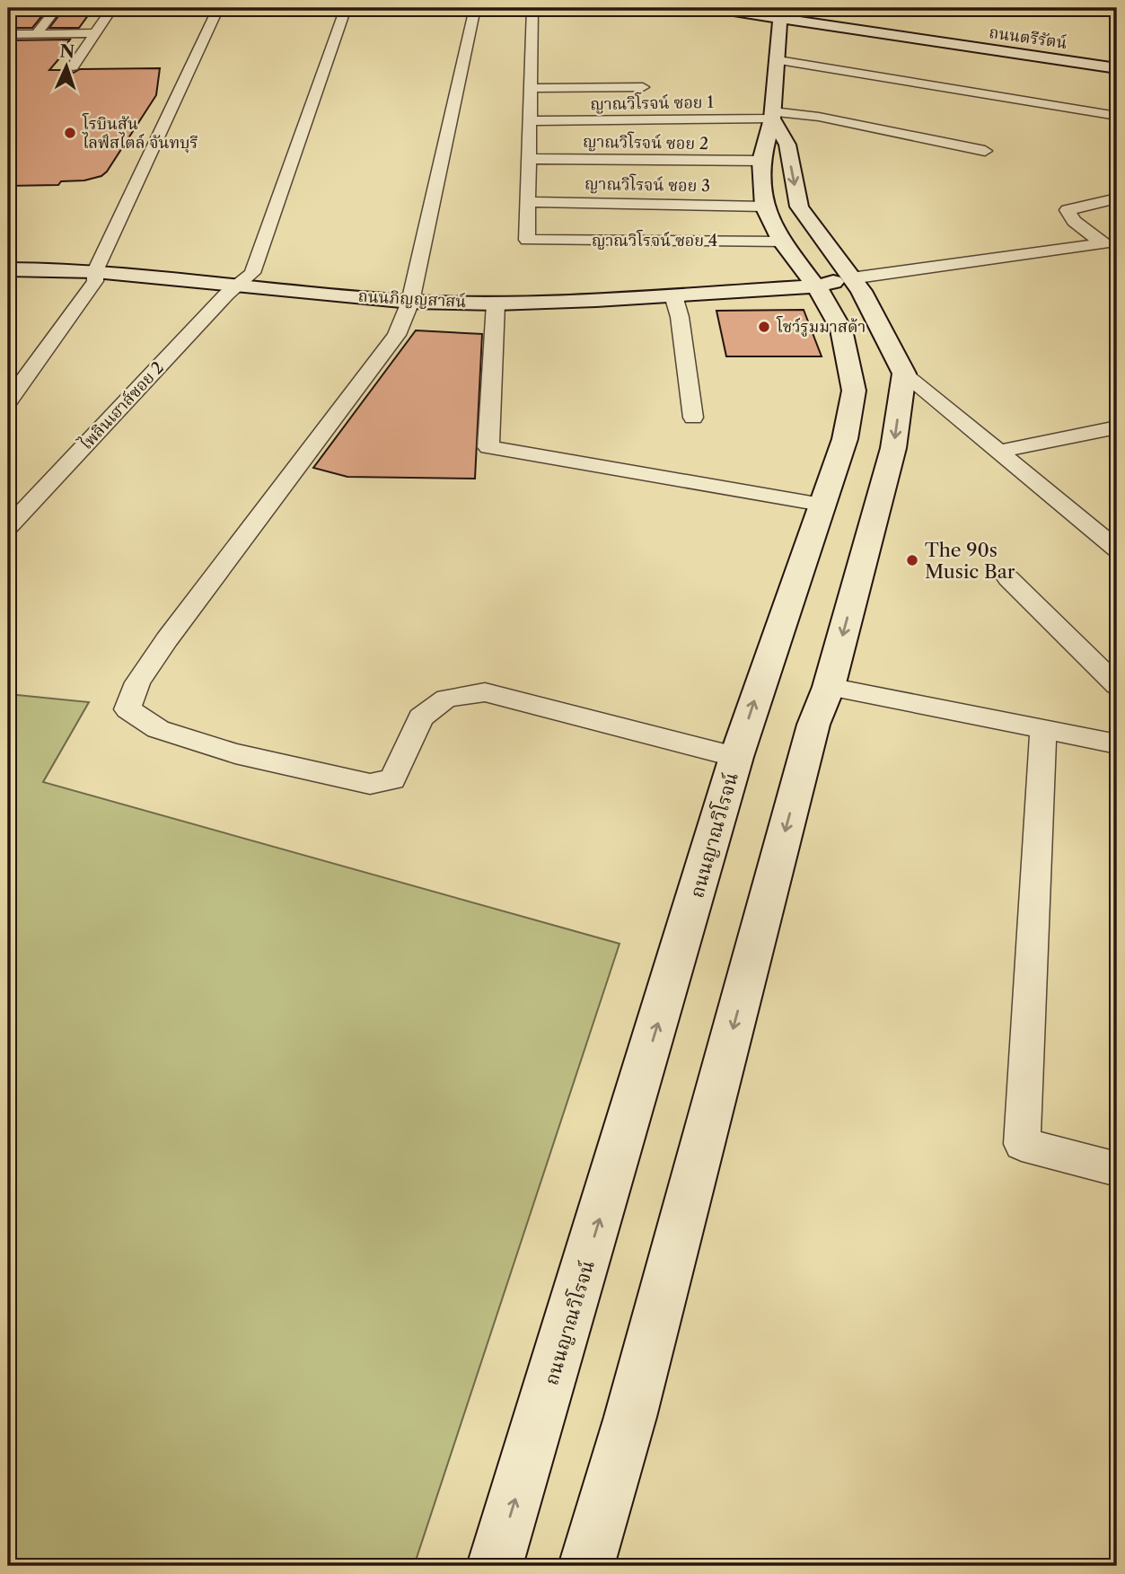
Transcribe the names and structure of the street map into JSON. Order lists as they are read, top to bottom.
{
  "streets": {
    "main road": ["ถนนตรีรัตน์", "ถนนภิญญสาสน์", "ถนนญาณวิโรจน์"],
    "street": [
      "ญาณวิโรจน์ ซอย 1",
      "ญาณวิโรจน์ ซอย 2",
      "ญาณวิโรจน์ ซอย 3",
      "ญาณวิโรจน์ ซอย 4",
      "ไพลินเฮาส์ซอย 2"
    ]
  },
  "crossings": [
    ["ถนนตรีรัตน์", "ถนนญาณวิโรจน์"],
    ["ญาณวิโรจน์ ซอย 1", "ถนนญาณวิโรจน์"],
    ["ญาณวิโรจน์ ซอย 2", "ถนนญาณวิโรจน์"],
    ["ญาณวิโรจน์ ซอย 3", "ญาณวิโรจน์ ซอย 4"],
    ["ญาณวิโรจน์ ซอย 3", "ถนนญาณวิโรจน์"],
    ["ญาณวิโรจน์ ซอย 4", "ถนนญาณวิโรจน์"],
    ["ถนนภิญญสาสน์", "ไพลินเฮาส์ซอย 2"],
    ["ถนนภิญญสาสน์", "ถนนญาณวิโรจน์"]
  ],
  "places": ["โรบินสัน ไลฟ์สไตล์ จันทบุรี", "โชว์รูมมาสด้า", "The 90s Music Bar"],
  "north": "top"
}
